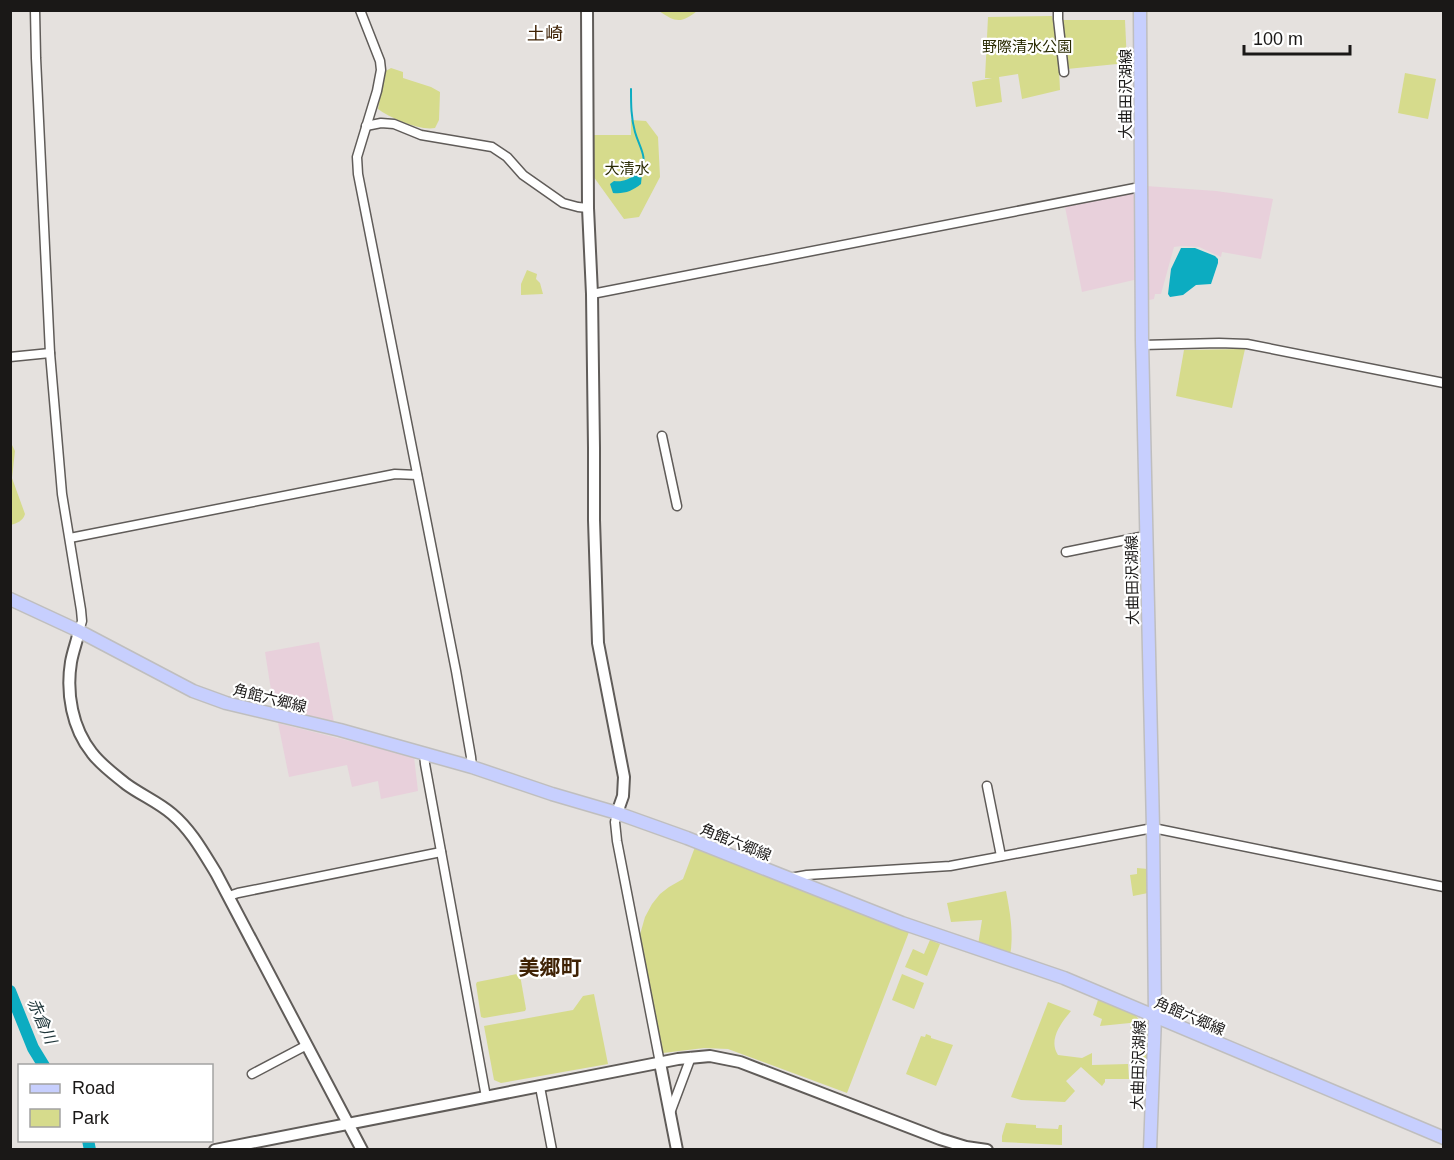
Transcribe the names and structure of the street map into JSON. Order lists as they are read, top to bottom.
{
  "streets": {
    "main road": ["大曲田沢湖線", "角館六郷線"]
  },
  "crossings": [
    ["大曲田沢湖線", "角館六郷線"]
  ],
  "districts": ["土崎", "美郷町"],
  "water": ["赤倉川"],
  "parks": ["野際清水公園", "大清水"],
  "legend": ["Road", "Park"],
  "scale_bar": "100 m"
}
